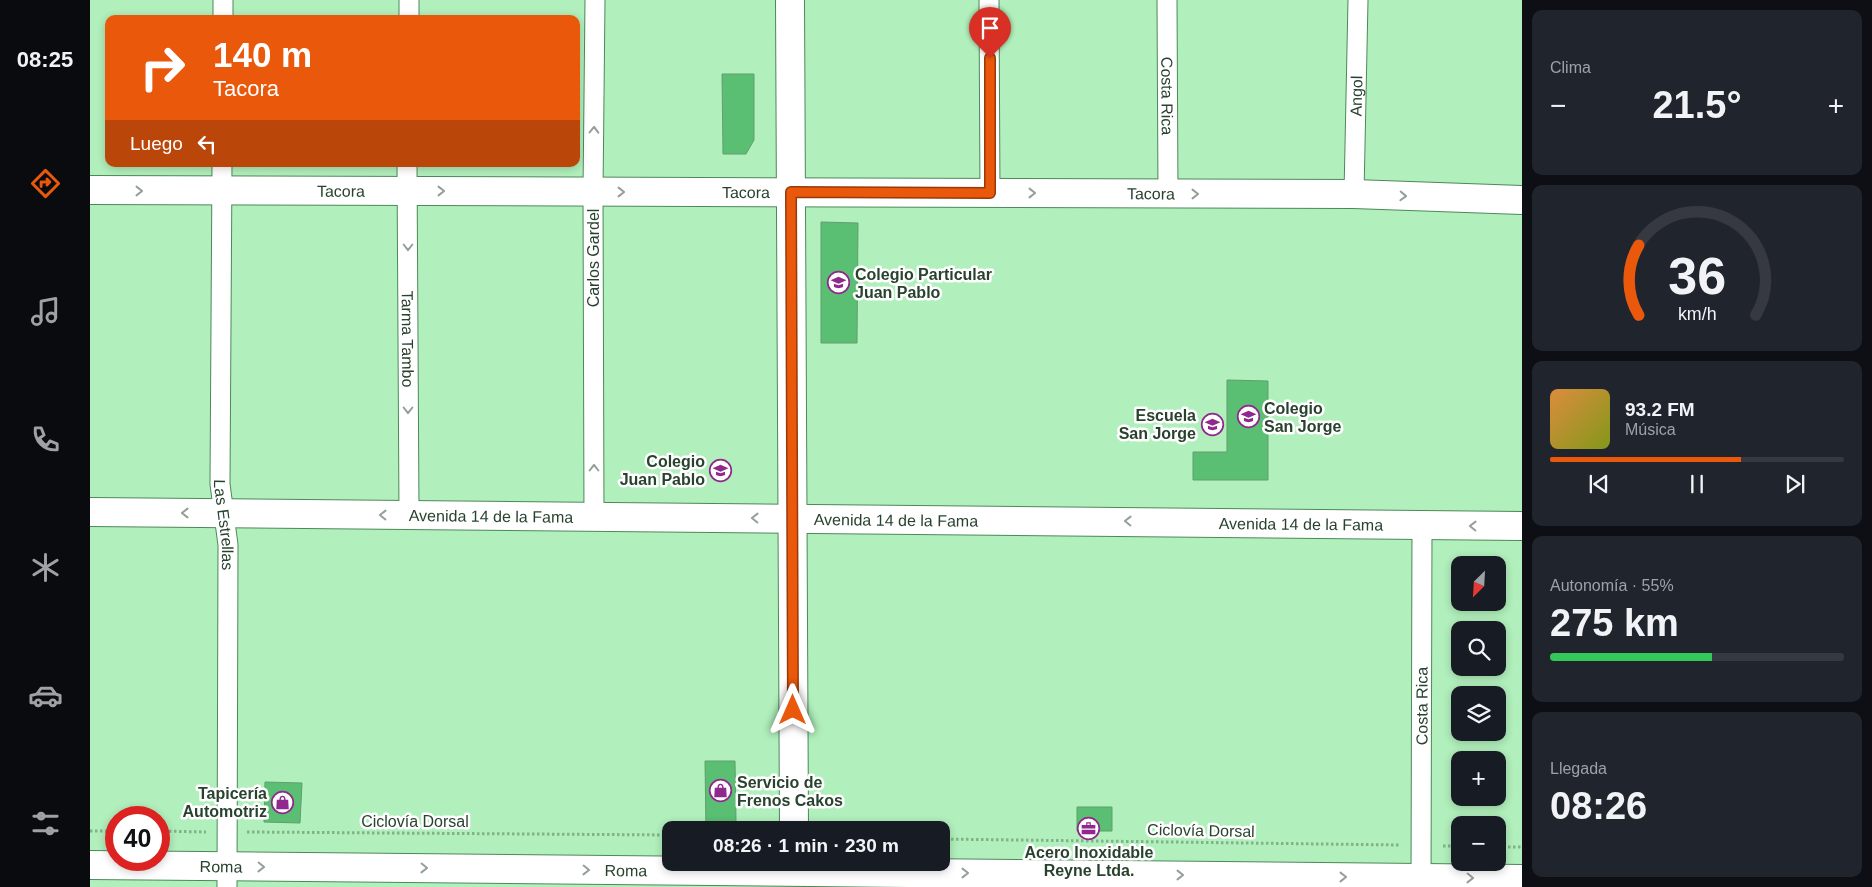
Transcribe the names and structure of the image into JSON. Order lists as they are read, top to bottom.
{
  "streets": {
    "main road": ["Tacora", "Avenida 14 de la Fama", "Roma"],
    "street": [
      "Costa Rica",
      "Angol",
      "Carlos Gardel",
      "Tarma Tambo",
      "Las Estrellas"
    ],
    "path": ["Ciclovía Dorsal"]
  },
  "crossings": [
    ["Costa Rica", "Tacora"],
    ["Costa Rica", "Avenida 14 de la Fama"],
    ["Costa Rica", "Ciclovía Dorsal"],
    ["Costa Rica", "Roma"],
    ["Angol", "Tacora"],
    ["Tacora", "Carlos Gardel"],
    ["Tacora", "Tarma Tambo"],
    ["Tacora", "Las Estrellas"],
    ["Carlos Gardel", "Avenida 14 de la Fama"],
    ["Tarma Tambo", "Avenida 14 de la Fama"],
    ["Avenida 14 de la Fama", "Las Estrellas"],
    ["Las Estrellas", "Ciclovía Dorsal"],
    ["Las Estrellas", "Roma"]
  ],
  "one_way": [
    "Tacora",
    "Carlos Gardel",
    "Tarma Tambo",
    "Avenida 14 de la Fama",
    "Roma"
  ],
  "places": {
    "school or university": [
      "Colegio Particular Juan Pablo",
      "Colegio San Jorge",
      "Escuela San Jorge",
      "Colegio Juan Pablo"
    ],
    "shop": ["Servicio de Frenos Cakos", "Tapicería Automotriz"],
    "office": ["Acero Inoxidable Reyne Ltda."]
  },
  "north": "bottom left",
  "page": {
    "tabs": "08:25",
    "tile": [
      "Clima",
      ["Autonomía · 55%", "275 km"],
      ["Llegada", "08:26"]
    ],
    "turn": ["140 m", "Tacora"],
    "heat": ["−", "21.5°", "+"],
    "then": "Luego",
    "song": ["93.2 FM", "Música"],
    "map_buttons": ["+", "−"],
    "limit": "40",
    "trip": "08:26 · 1 min · 230 m",
    "gauge": ["36", "km/h"]
  }
}
